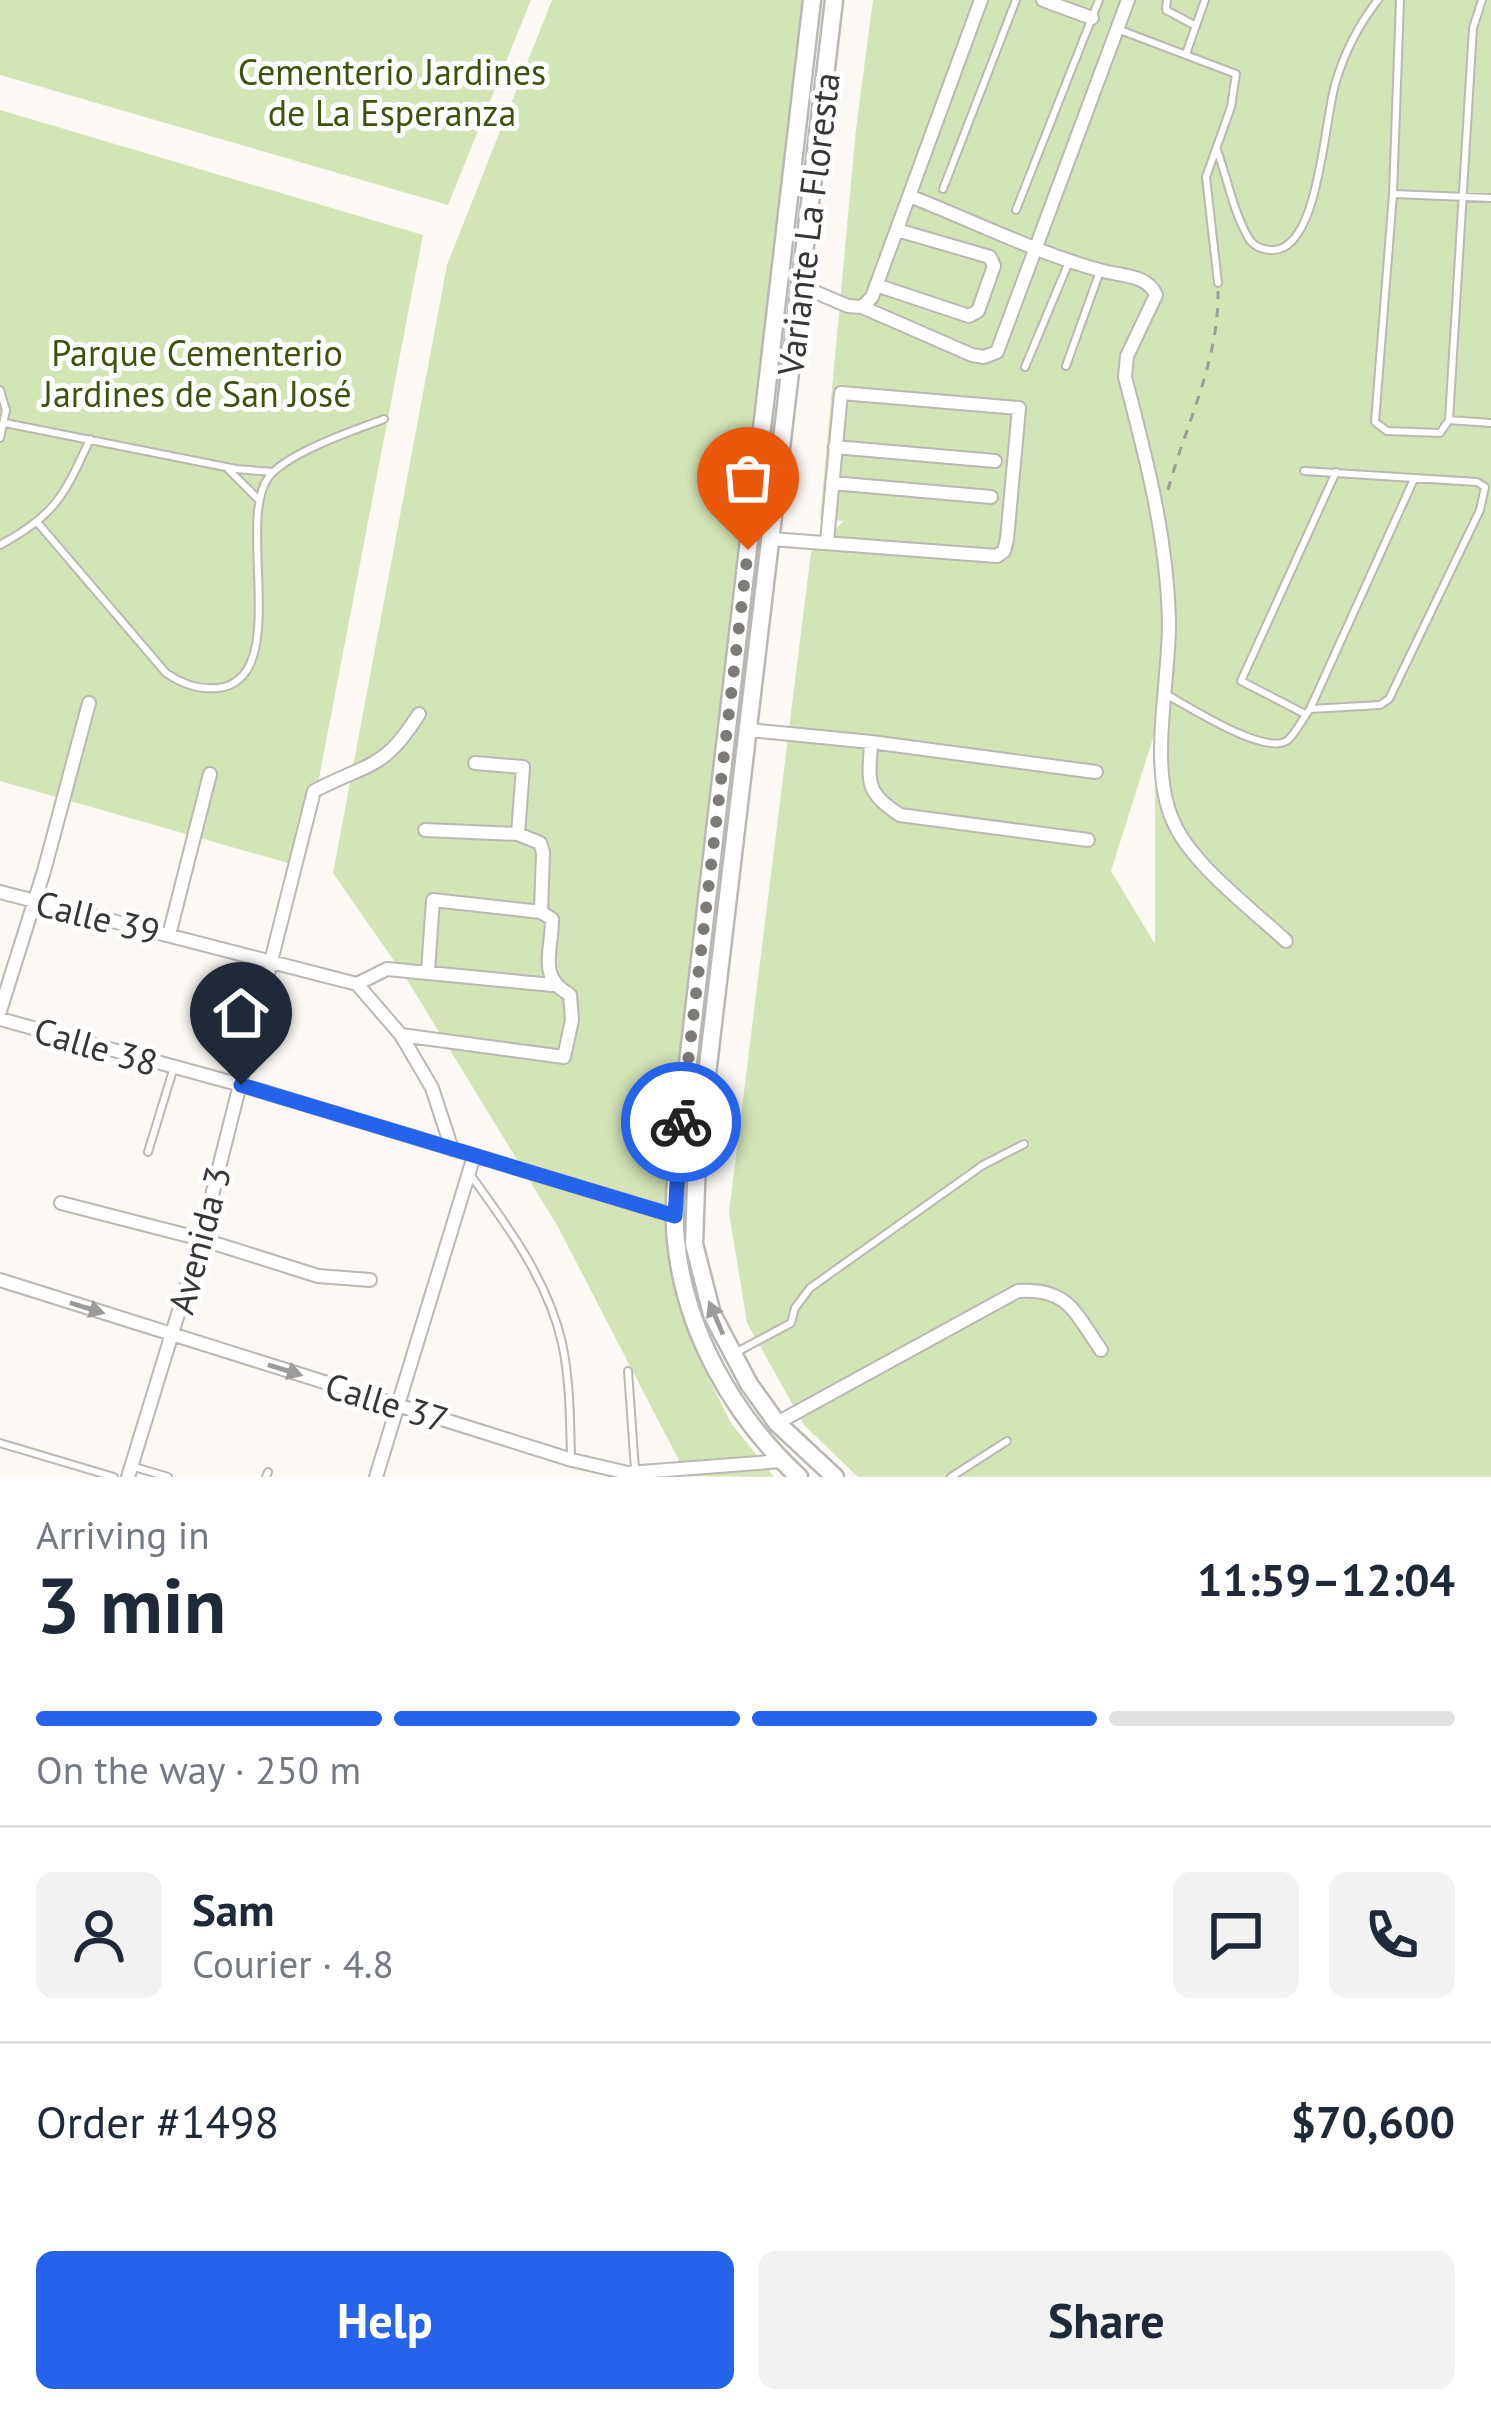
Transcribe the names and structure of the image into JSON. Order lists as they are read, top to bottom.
{
  "streets": {
    "main road": ["Variante La Floresta"],
    "street": [
      "Calle 39",
      "Calle 38",
      "Avenida 3",
      "Calle 37"
    ]
  },
  "crossings": [
    ["Variante La Floresta", "Calle 38"],
    ["Variante La Floresta", "Calle 37"],
    ["Calle 39", "Avenida 3"],
    ["Calle 38", "Avenida 3"],
    ["Avenida 3", "Calle 37"]
  ],
  "parks": ["Cementerio Jardines de La Esperanza", "Parque Cementerio Jardines de San José"],
  "page": {
    "heading": ["3 min", "Arriving in", "11:59–12:04"],
    "panel": [
      "Sam",
      "Courier · 4.8",
      "Order #1498",
      "$70,600"
    ],
    "bar": "On the way · 250 m",
    "buttons": ["Help", "Share"]
  }
}
